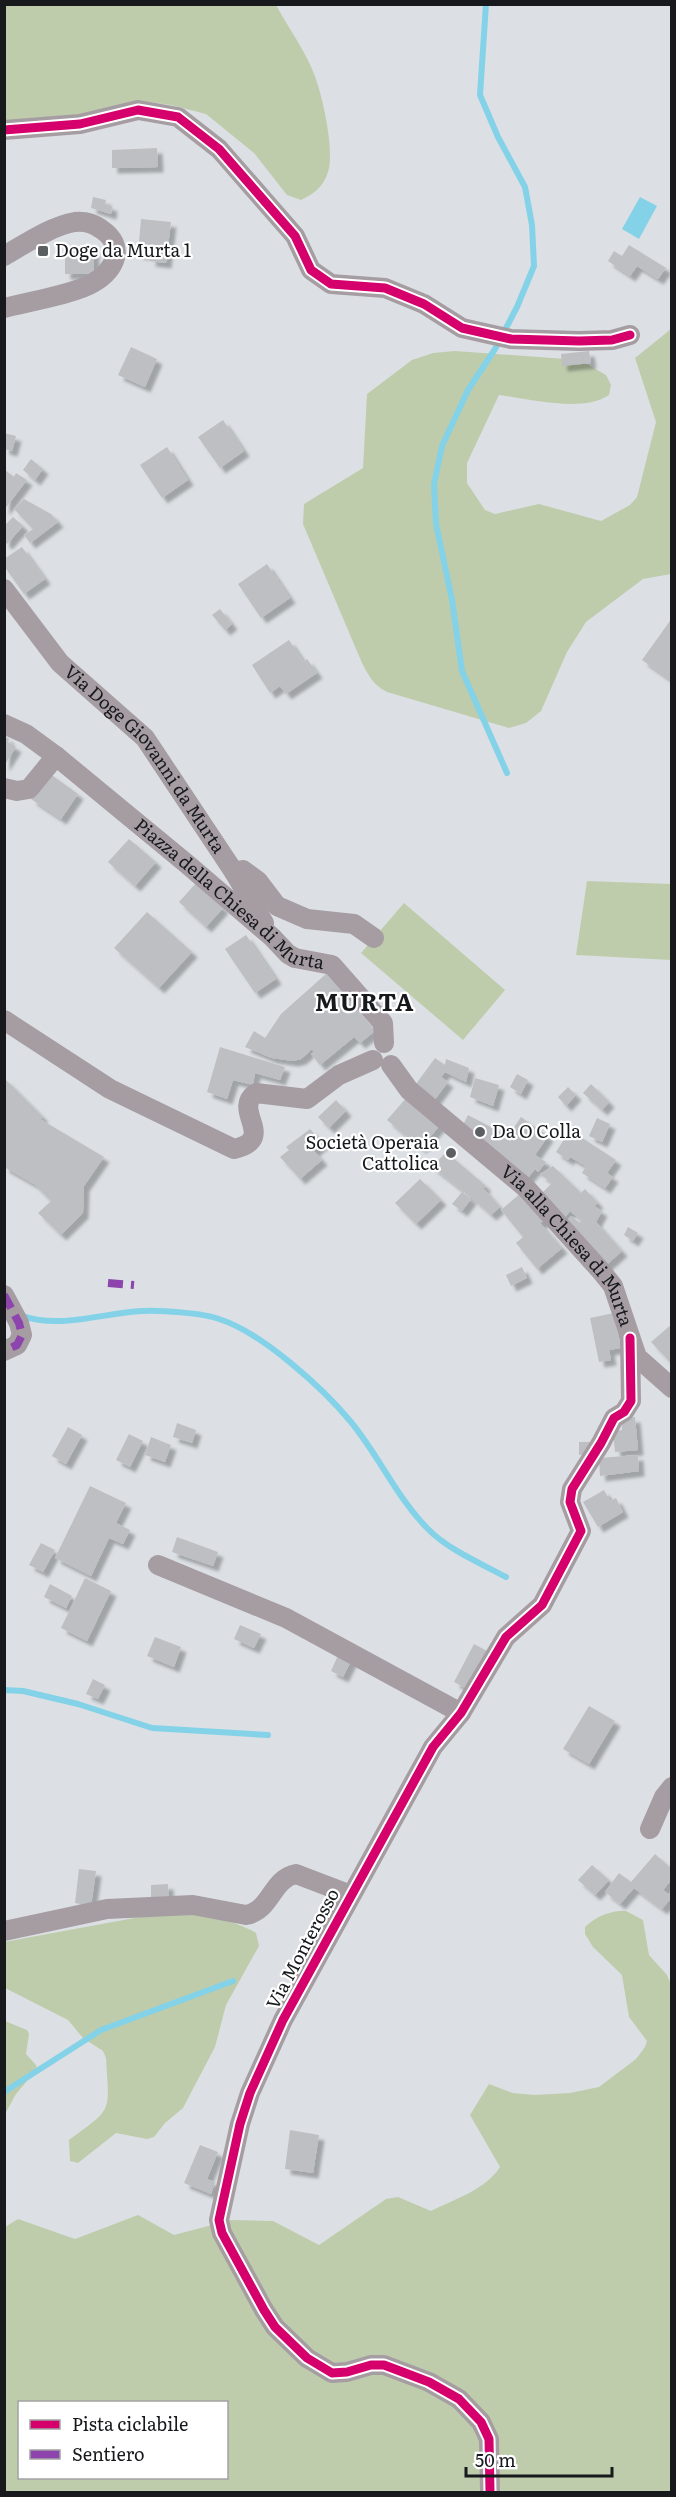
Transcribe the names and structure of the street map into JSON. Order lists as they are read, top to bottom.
{
  "streets": {
    "street": [
      "Via Doge Giovanni da Murta",
      "Piazza della Chiesa di Murta",
      "Via alla Chiesa di Murta",
      "Via Monterosso"
    ]
  },
  "crossings": [
    ["Via Doge Giovanni da Murta", "Piazza della Chiesa di Murta"],
    ["Piazza della Chiesa di Murta", "Via alla Chiesa di Murta"],
    ["Via alla Chiesa di Murta", "Via Monterosso"]
  ],
  "districts": ["MURTA"],
  "places": {
    "transit": ["Doge da Murta 1"],
    "other": ["Da O Colla", "Società Operaia Cattolica"]
  },
  "legend": ["Pista ciclabile", "Sentiero"],
  "scale_bar": "50 m"
}
